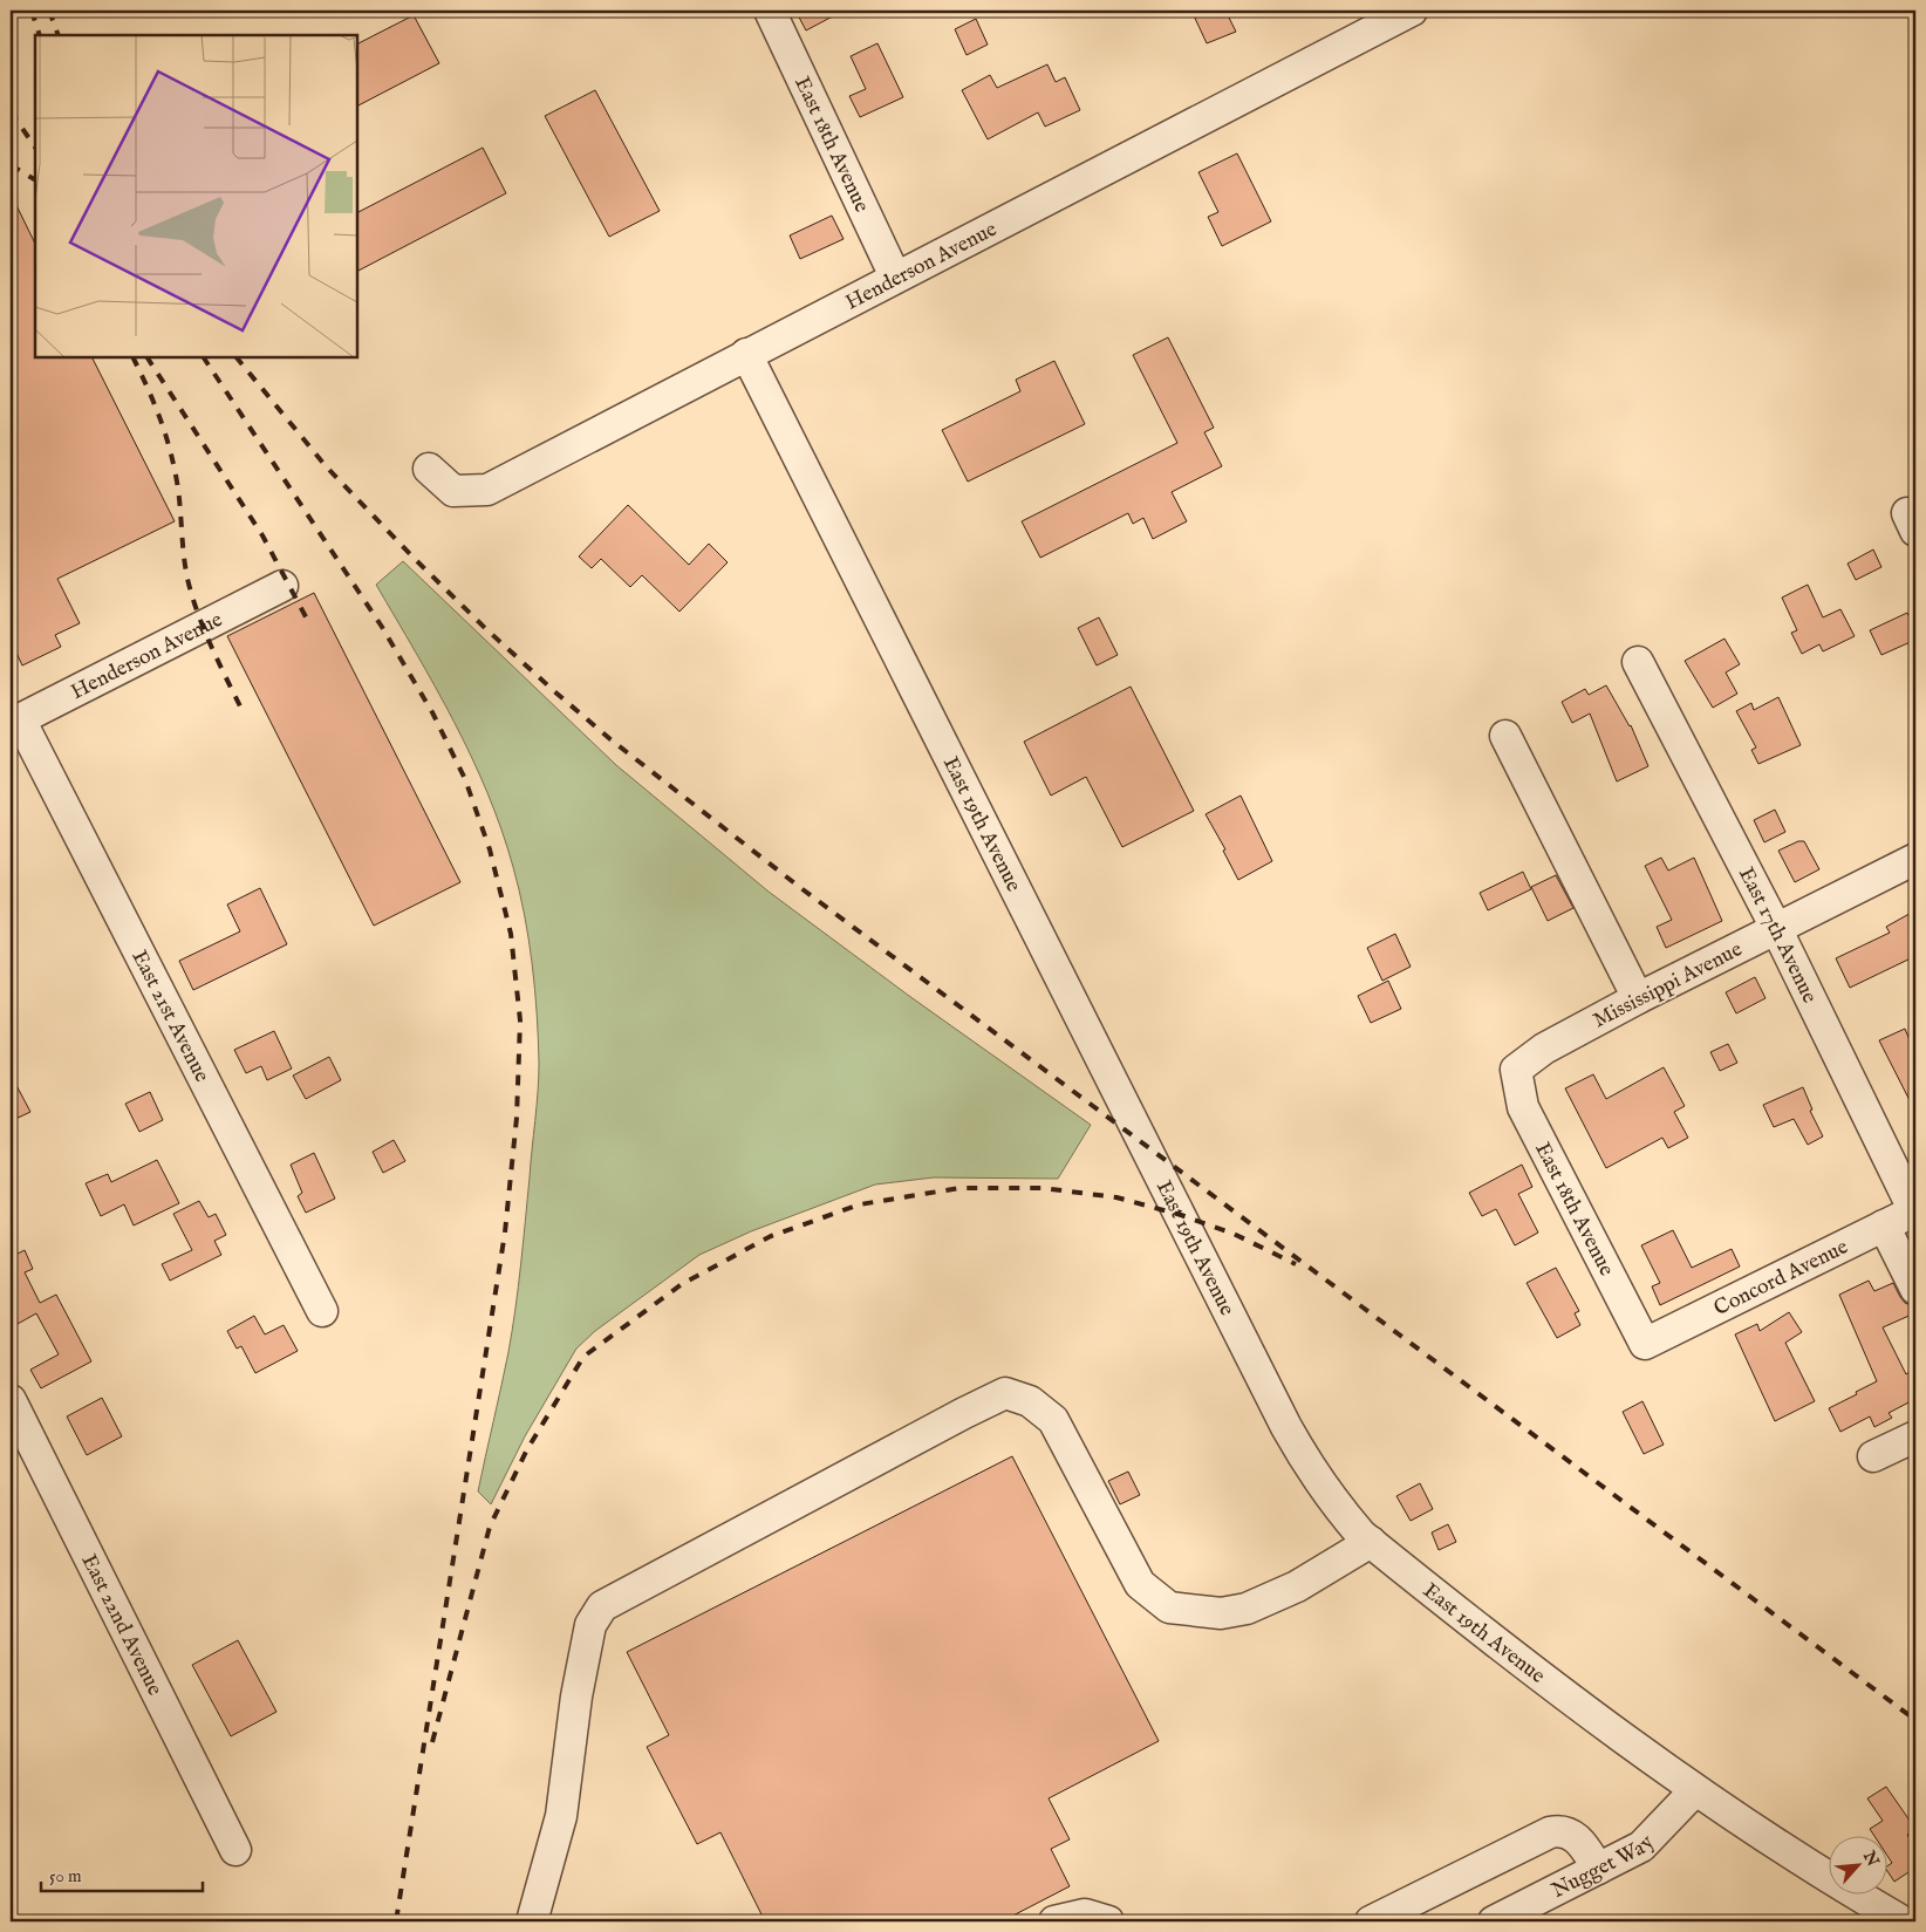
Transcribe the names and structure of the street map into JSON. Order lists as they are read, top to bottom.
{
  "streets": {
    "street": [
      "East 18th Avenue",
      "Henderson Avenue",
      "East 19th Avenue",
      "East 17th Avenue",
      "Mississippi Avenue",
      "East 21st Avenue",
      "Concord Avenue",
      "East 22nd Avenue",
      "Nugget Way"
    ]
  },
  "crossings": [
    ["East 18th Avenue", "Henderson Avenue"],
    ["East 18th Avenue", "Mississippi Avenue"],
    ["East 18th Avenue", "Concord Avenue"],
    ["Henderson Avenue", "East 19th Avenue"],
    ["Henderson Avenue", "East 21st Avenue"],
    ["East 19th Avenue", "Nugget Way"],
    ["East 17th Avenue", "Mississippi Avenue"],
    ["East 17th Avenue", "Concord Avenue"]
  ],
  "scale_bar": "50 m",
  "north": "top right"
}
